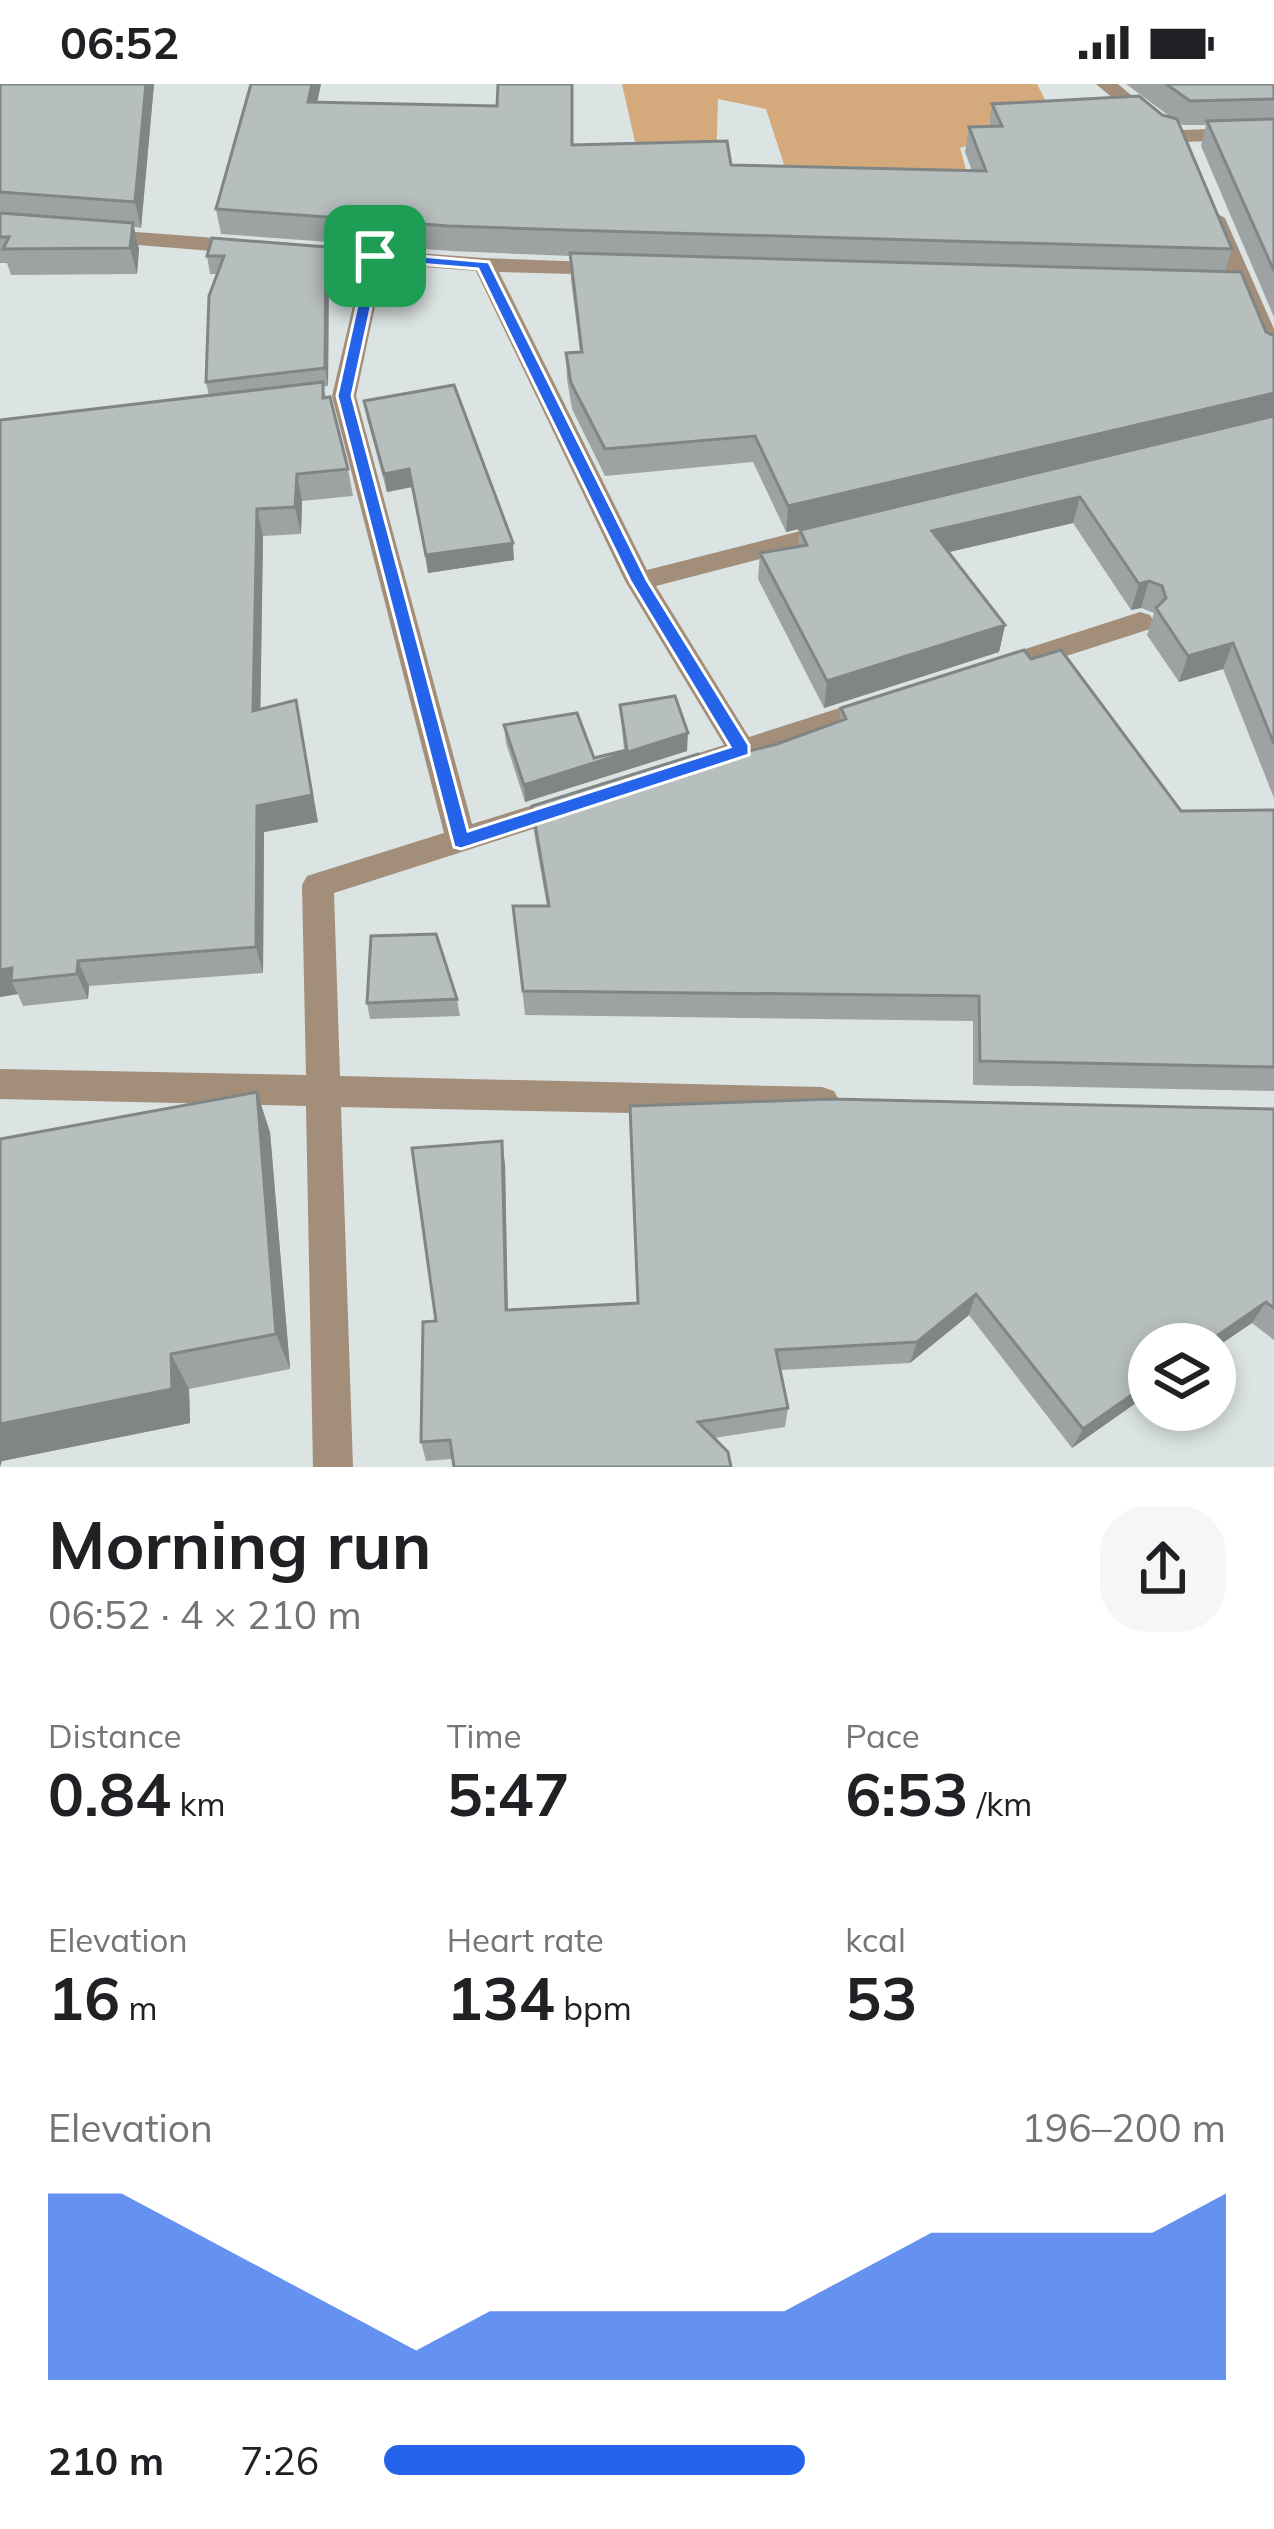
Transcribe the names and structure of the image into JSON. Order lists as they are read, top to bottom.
{
  "page": {
    "status": "06:52",
    "heading": ["Morning run", "06:52 · 4 × 210 m"],
    "stats": [
      ["Distance", "0.84 km"],
      ["Time", "5:47"],
      ["Pace", "6:53 /km"],
      ["Elevation", "16 m"],
      ["Heart rate", "134 bpm"],
      ["kcal", "53"]
    ],
    "chart": ["Elevation", "196–200 m"],
    "list": [
      {
        "name": "210 m",
        "note": "7:26"
      }
    ]
  }
}
